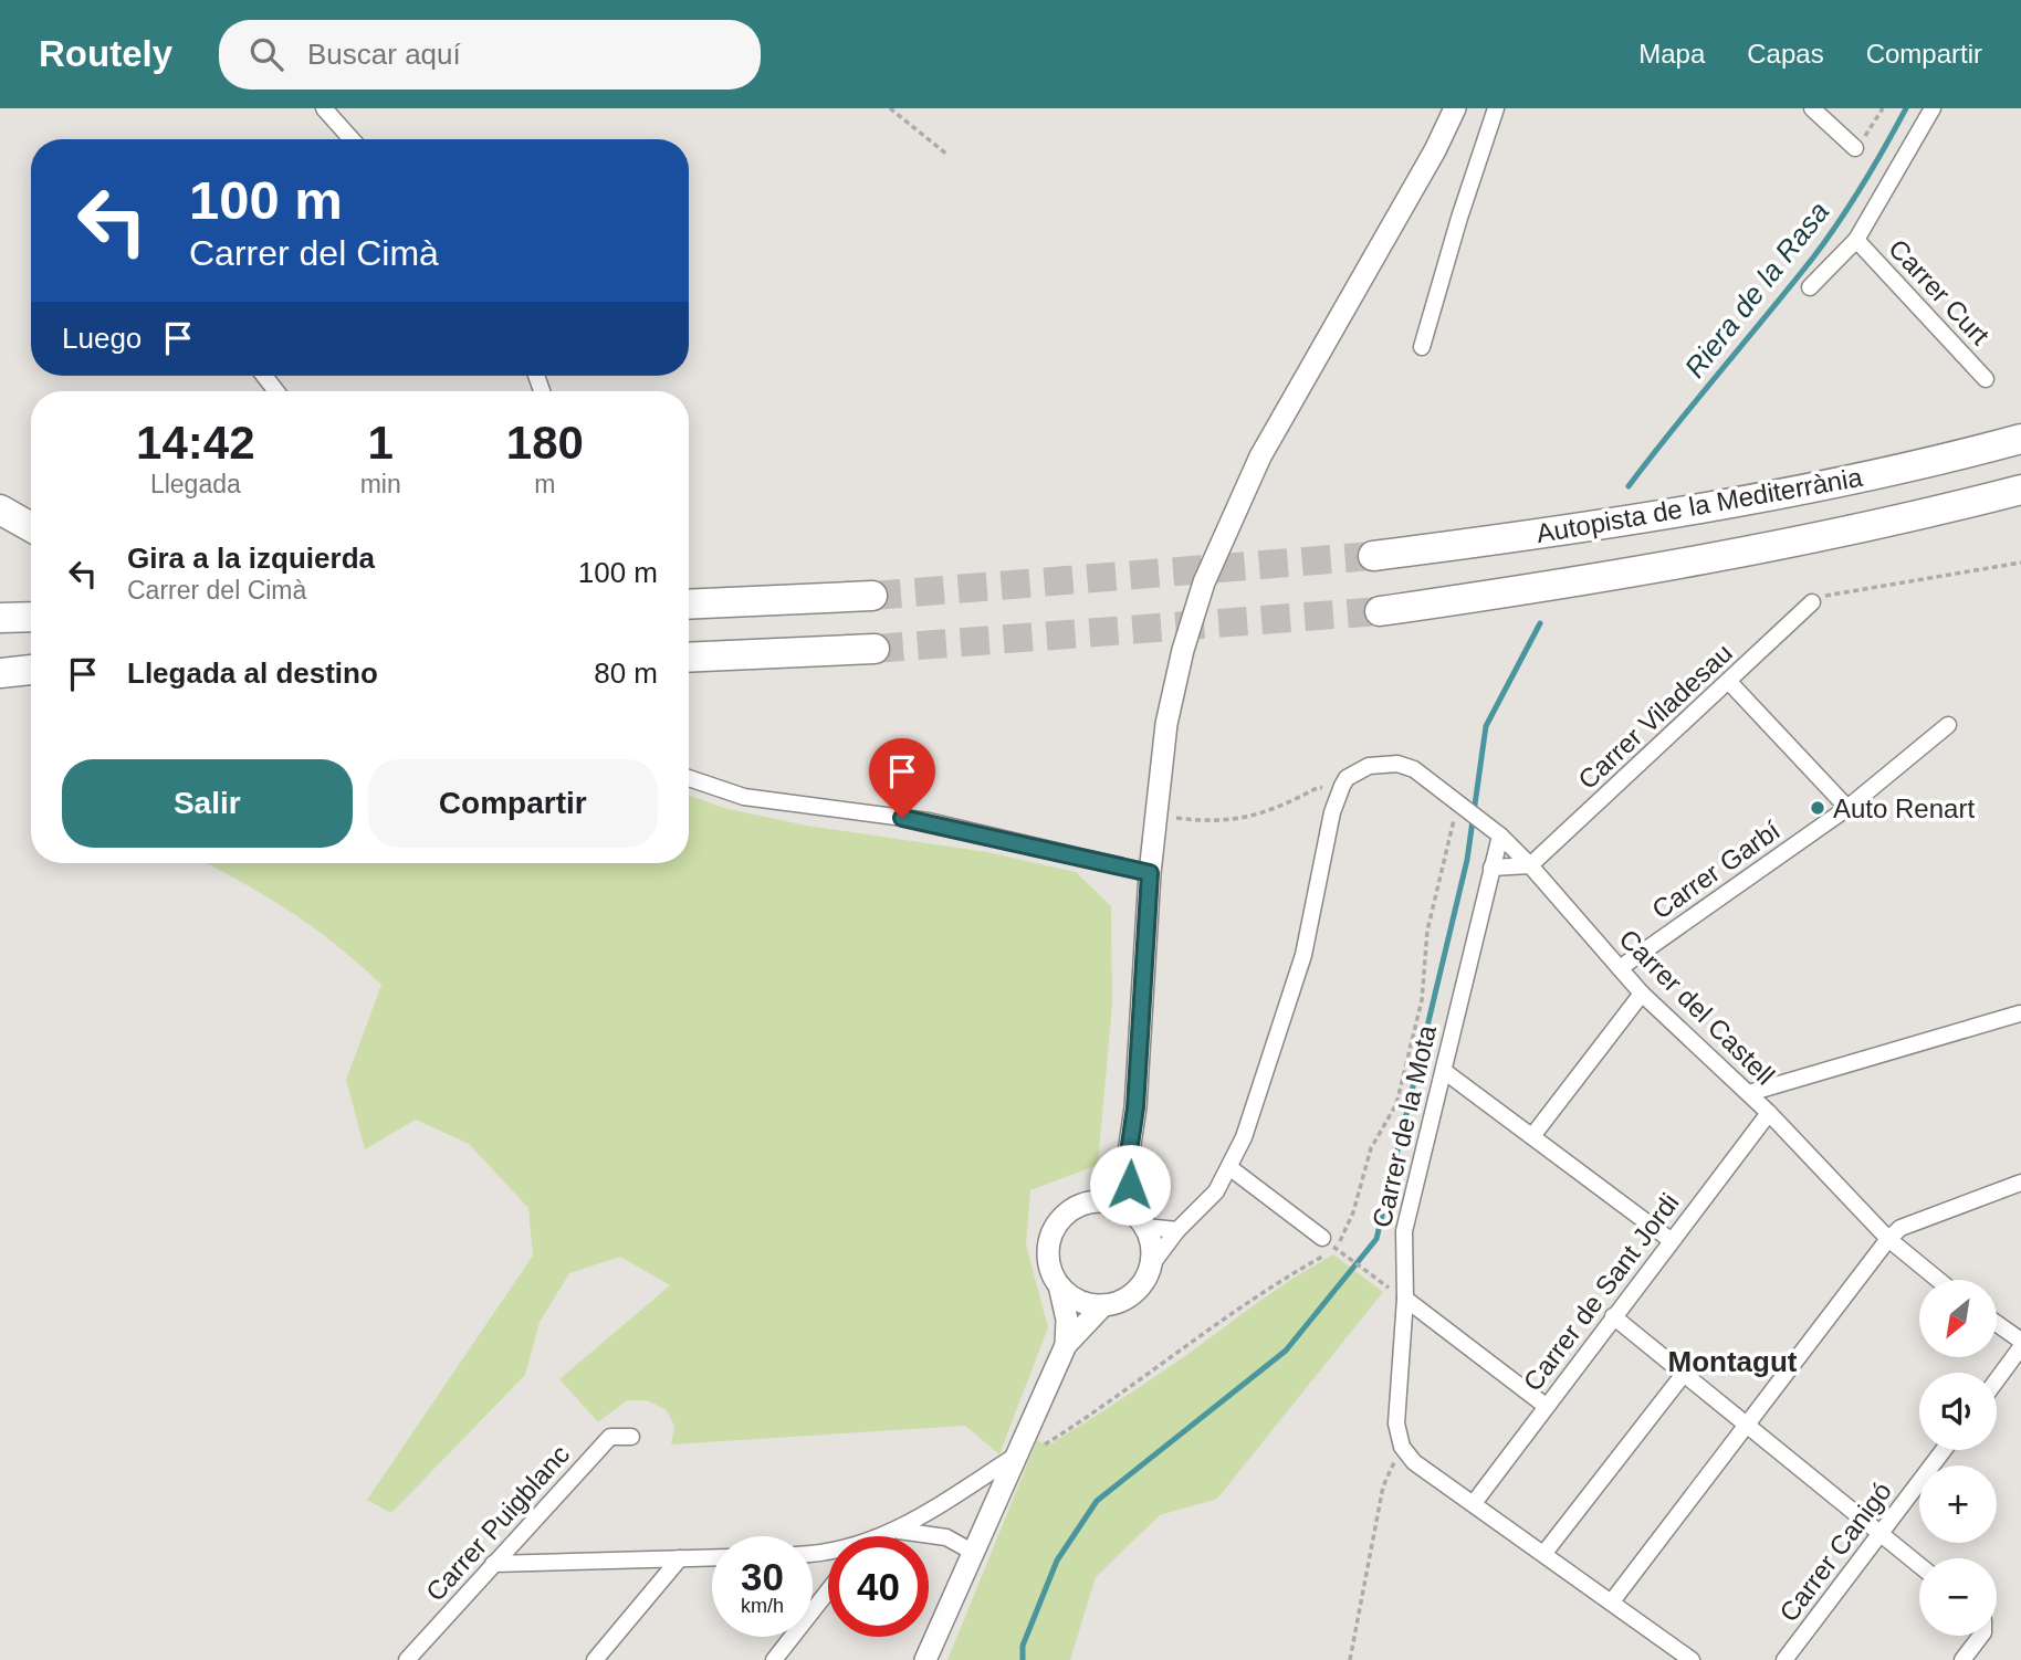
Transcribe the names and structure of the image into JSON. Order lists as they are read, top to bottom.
{
  "streets": {
    "highway": ["Autopista de la Mediterrània"],
    "street": [
      "Carrer Curt",
      "Carrer Viladesau",
      "Carrer Garbí",
      "Carrer del Castell",
      "Carrer de la Mota",
      "Carrer de Sant Jordi",
      "Carrer Puigblanc",
      "Carrer Canigó"
    ]
  },
  "crossings": [
    ["Carrer Viladesau", "Carrer del Castell"],
    ["Carrer Garbí", "Carrer del Castell"],
    ["Carrer del Castell", "Carrer de la Mota"],
    ["Carrer del Castell", "Carrer de Sant Jordi"]
  ],
  "districts": ["Montagut"],
  "water": ["Riera de la Rasa"],
  "places": ["Auto Renart"],
  "north": "bottom left",
  "page": {
    "header": "Routely",
    "search": "Buscar aquí",
    "nav": ["Mapa", "Capas", "Compartir"],
    "turn": ["100 m", "Carrer del Cimà"],
    "then": "Luego",
    "eta": [
      "14:42",
      "Llegada",
      "1",
      "min",
      "180",
      "m"
    ],
    "list": [
      {
        "name": "Gira a la izquierda",
        "note": "Carrer del Cimà",
        "value": "100 m"
      },
      {
        "name": "Llegada al destino",
        "value": "80 m"
      }
    ],
    "buttons": ["Salir", "Compartir"],
    "map_buttons": ["+", "−"],
    "speed": "30 km/h",
    "limit": "40"
  }
}
